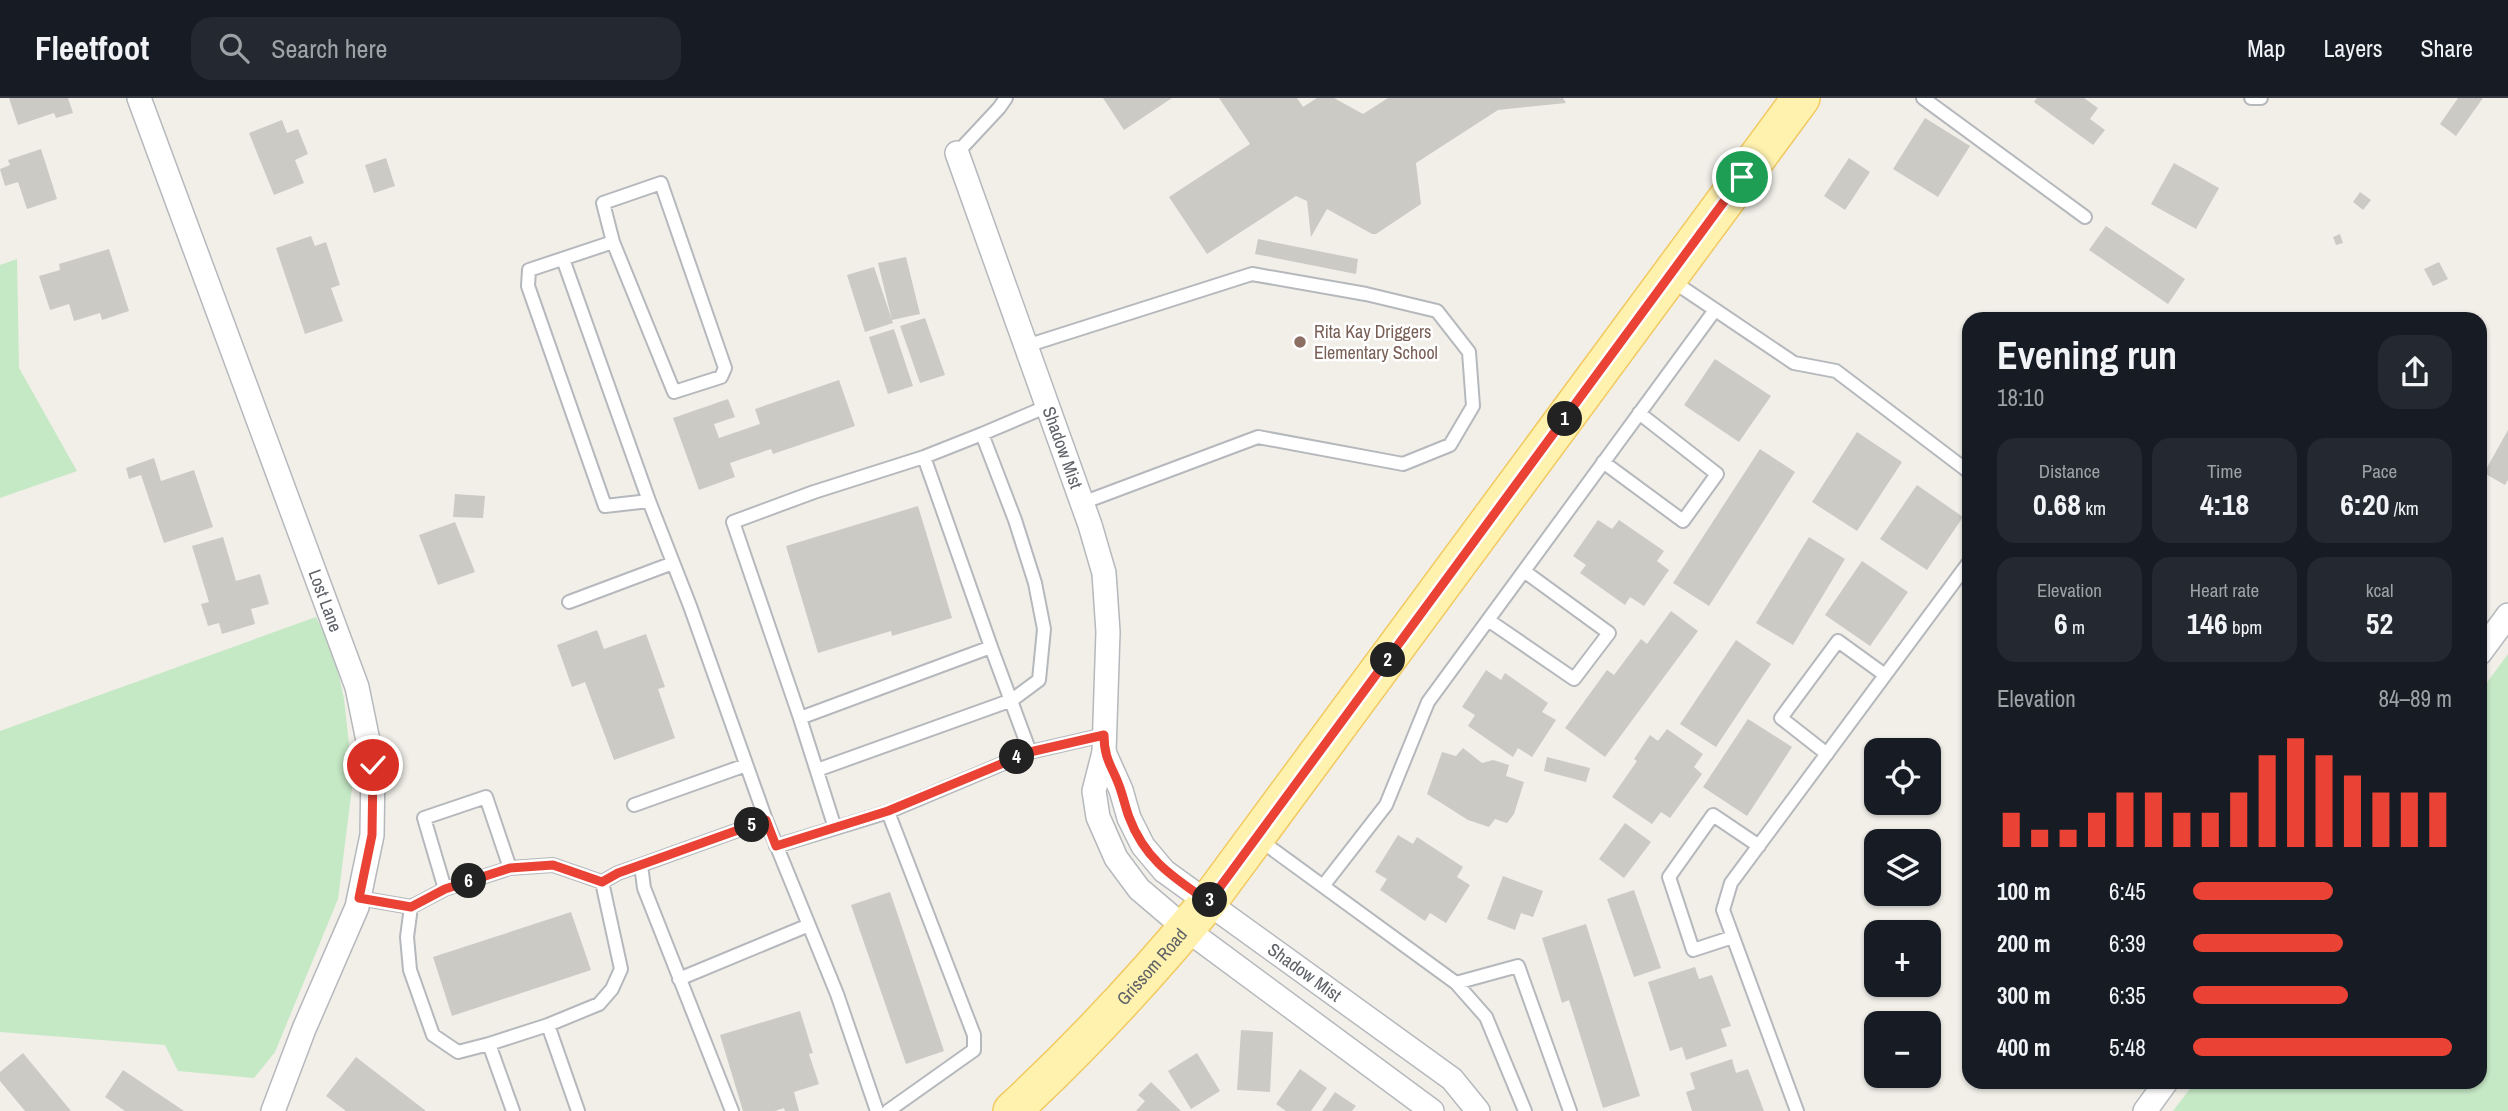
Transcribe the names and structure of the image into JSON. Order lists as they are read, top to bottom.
{
  "streets": {
    "main road": ["Grissom Road"],
    "street": ["Shadow Mist", "Lost Lane"]
  },
  "crossings": [
    ["Shadow Mist", "Grissom Road"]
  ],
  "places": ["Rita Kay Driggers Elementary School"],
  "page": {
    "header": "Fleetfoot",
    "search": "Search here",
    "nav": ["Map", "Layers", "Share"],
    "heading": ["Evening run", "18:10"],
    "pins": [
      "1",
      "2",
      "4",
      "5",
      "6",
      "3"
    ],
    "stats": [
      ["Distance", "0.68 km"],
      ["Time", "4:18"],
      ["Pace", "6:20 /km"],
      ["Elevation", "6 m"],
      ["Heart rate", "146 bpm"],
      ["kcal", "52"]
    ],
    "chart": ["Elevation", "84–89 m"],
    "map_buttons": ["+", "−"],
    "list": [
      {
        "name": "100 m",
        "note": "6:45"
      },
      {
        "name": "200 m",
        "note": "6:39"
      },
      {
        "name": "300 m",
        "note": "6:35"
      },
      {
        "name": "400 m",
        "note": "5:48"
      }
    ]
  }
}
